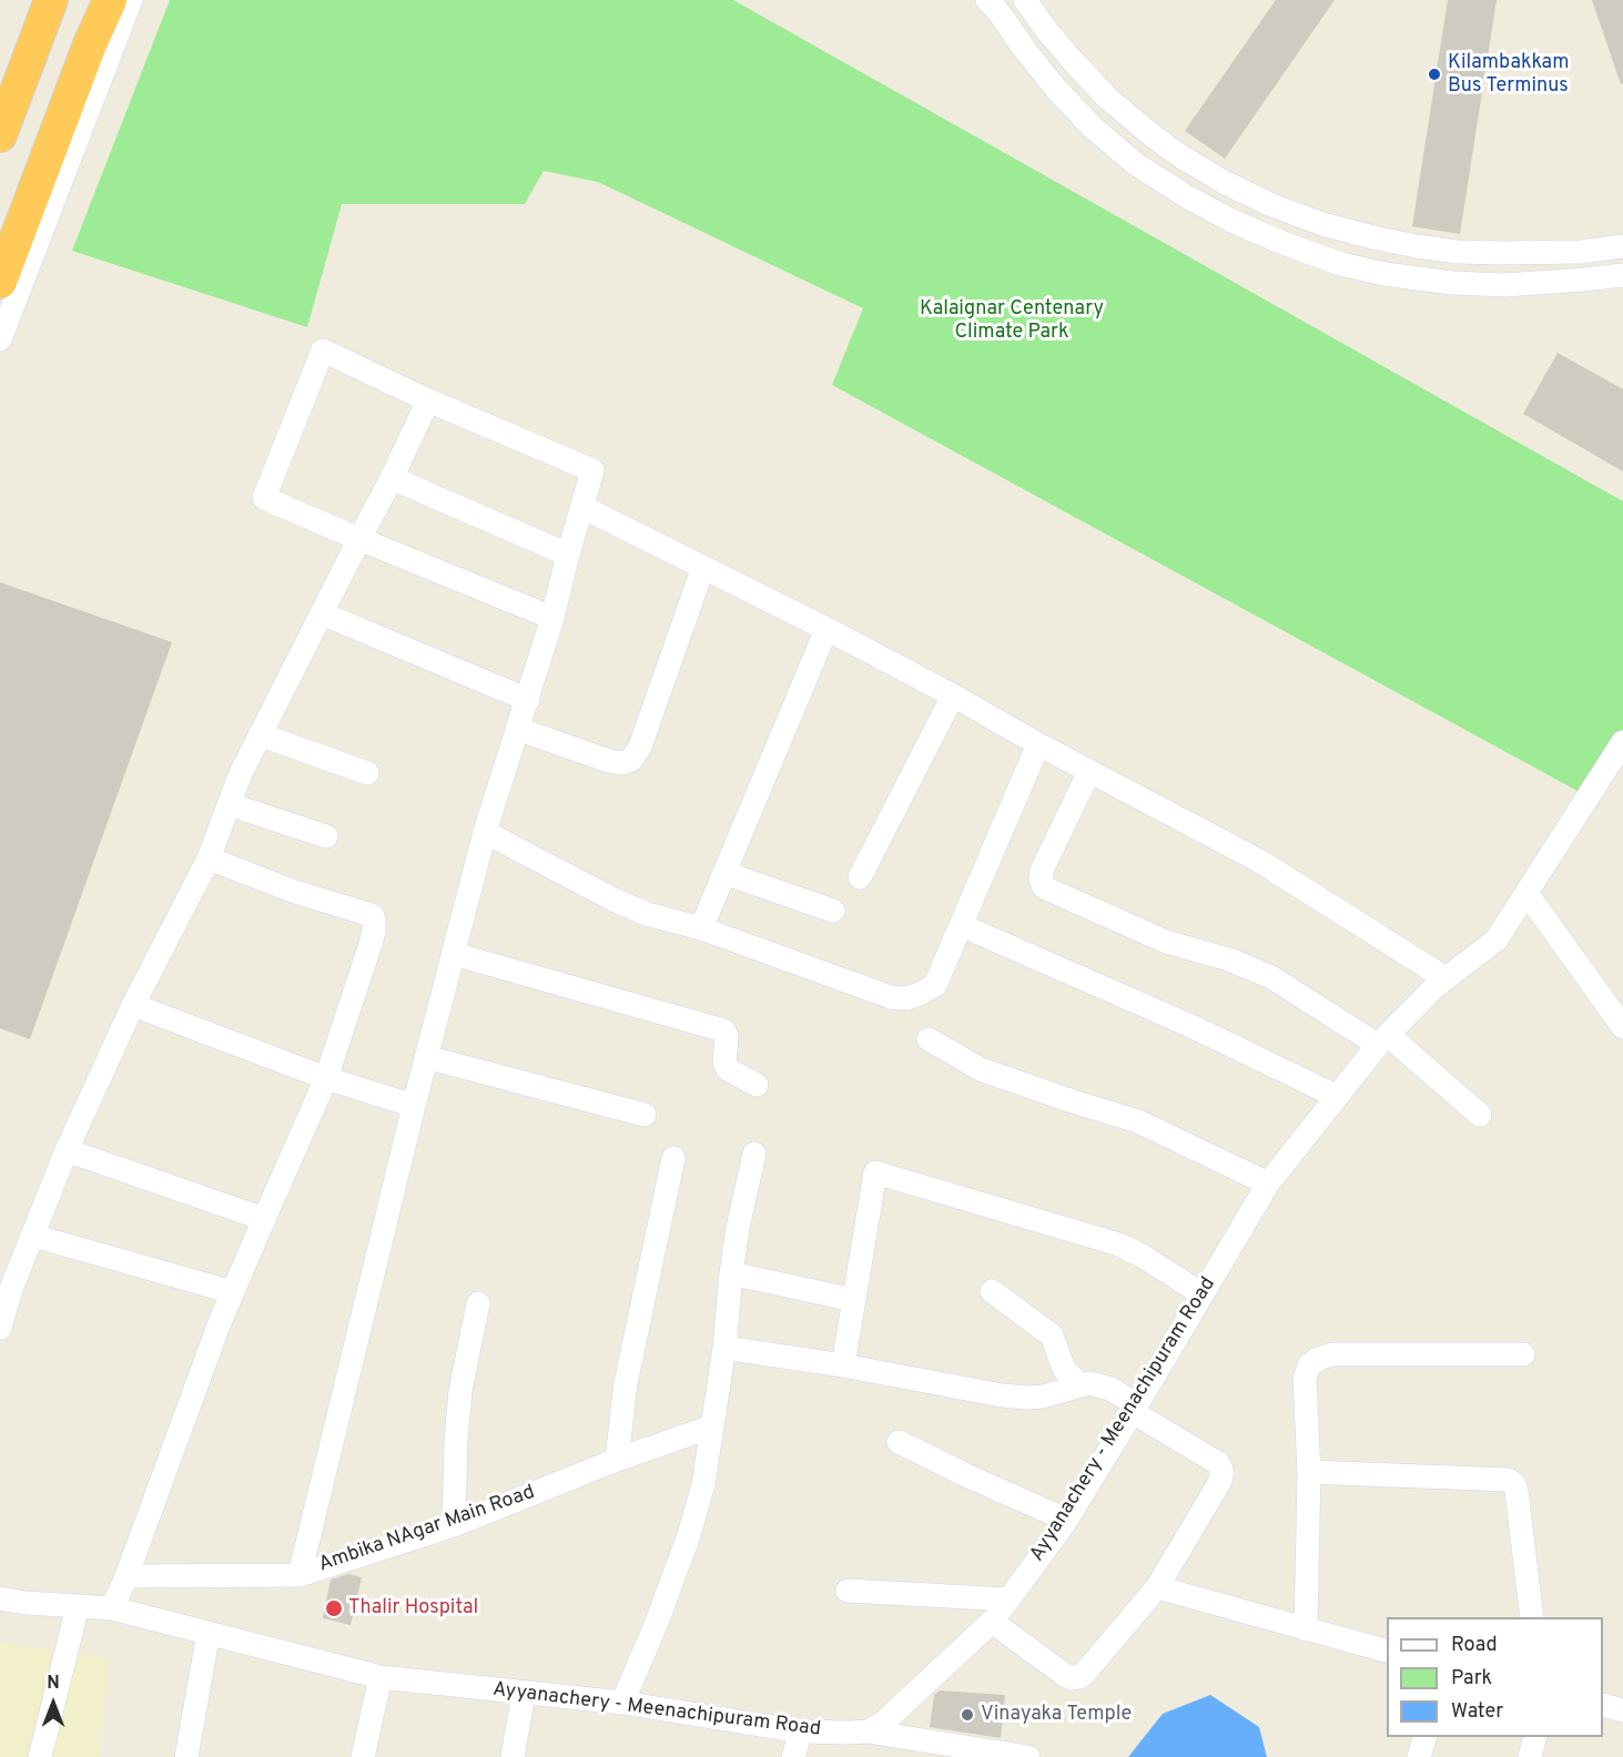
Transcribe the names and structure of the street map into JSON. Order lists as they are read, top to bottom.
{
  "streets": {
    "street": ["Ayyanachery - Meenachipuram Road", "Ambika NAgar Main Road"]
  },
  "parks": ["Kalaignar Centenary Climate Park"],
  "places": ["Kilambakkam Bus Terminus", "Thalir Hospital", "Vinayaka Temple"],
  "legend": ["Road", "Park", "Water"],
  "north": "top"
}
